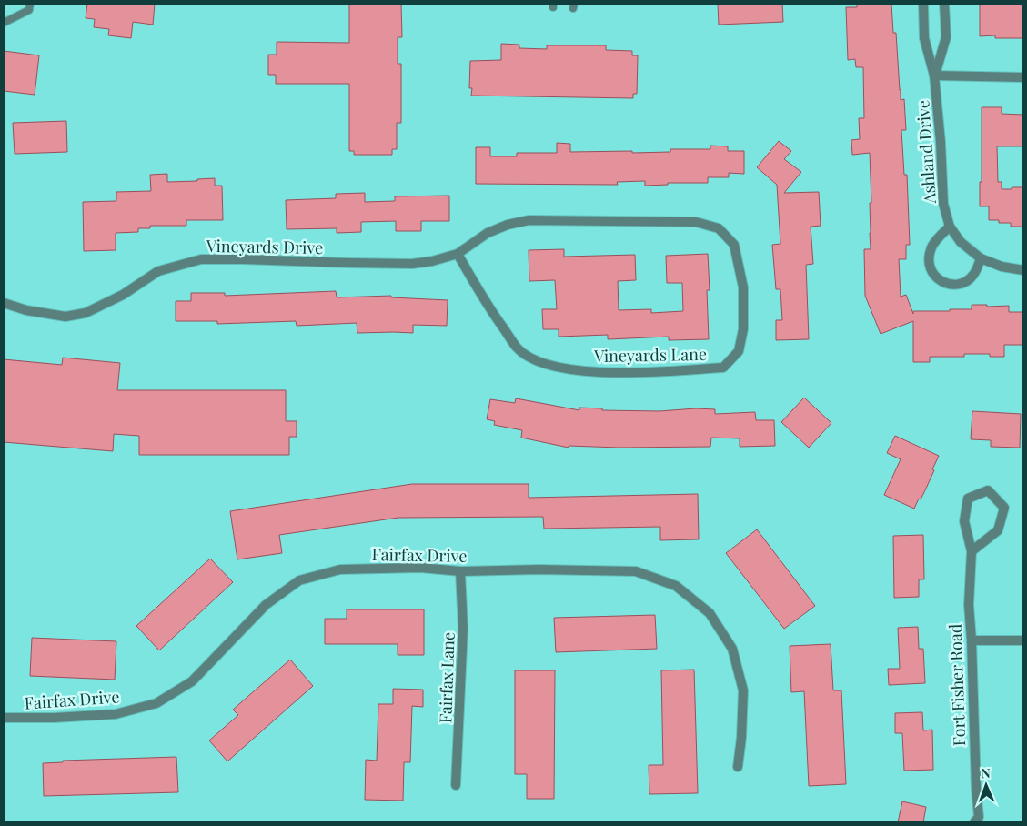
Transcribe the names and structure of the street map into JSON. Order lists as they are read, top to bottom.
{
  "streets": {
    "street": [
      "Ashland Drive",
      "Vineyards Drive",
      "Vineyards Lane",
      "Fairfax Drive",
      "Fairfax Lane",
      "Fort Fisher Road"
    ]
  },
  "crossings": [
    ["Vineyards Drive", "Vineyards Lane"],
    ["Fairfax Drive", "Fairfax Lane"]
  ],
  "north": "top"
}
